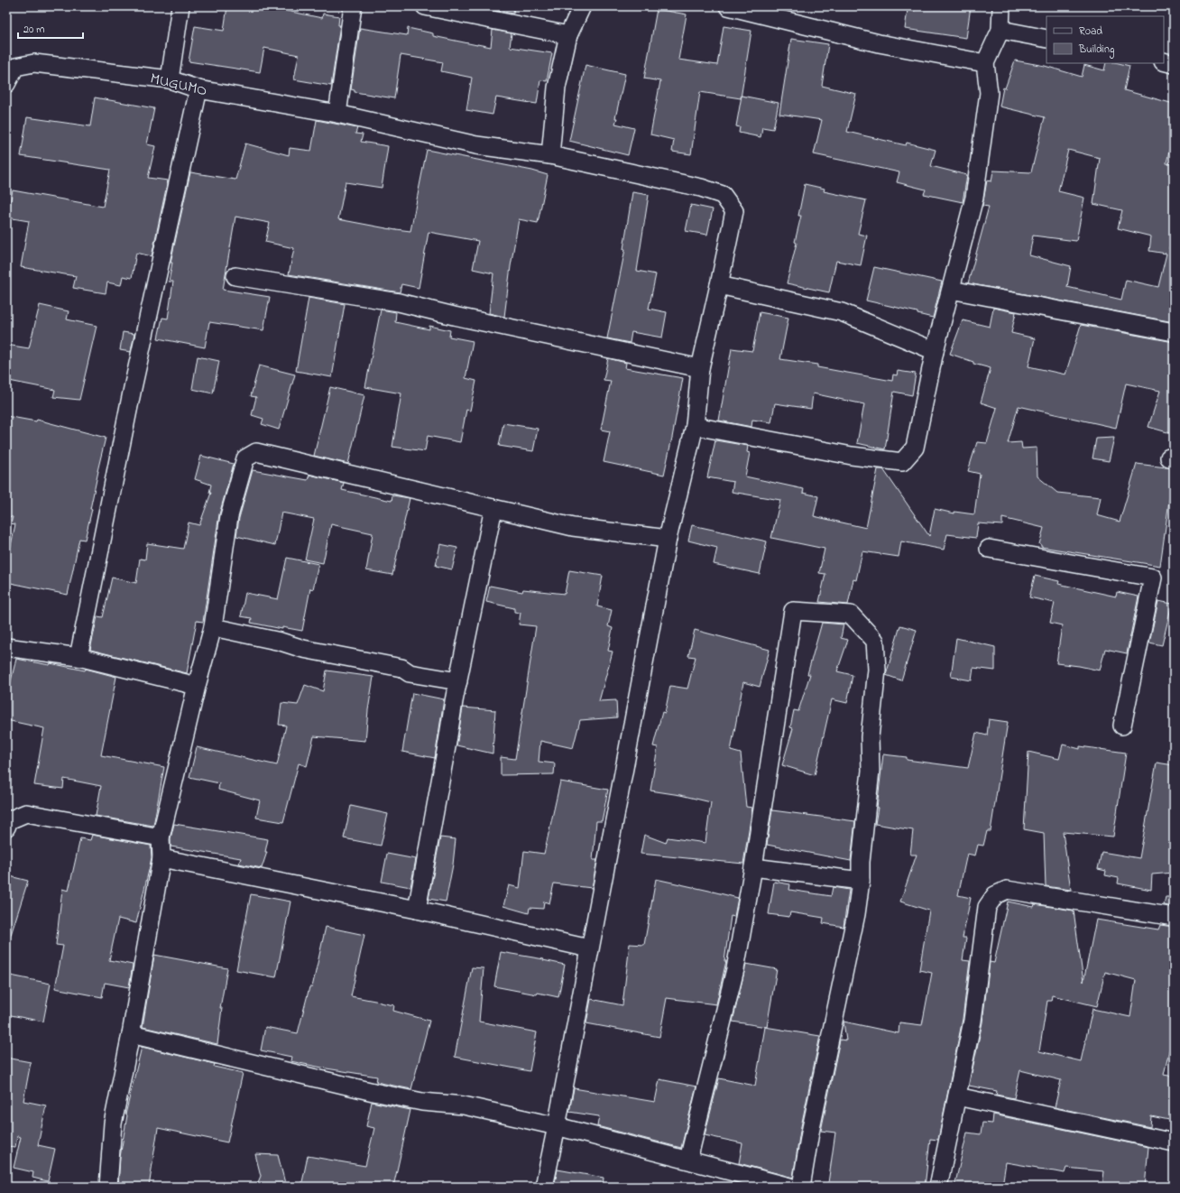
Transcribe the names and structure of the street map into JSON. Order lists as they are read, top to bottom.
{
  "streets": {
    "street": ["MUGUMO"]
  },
  "legend": ["Road", "Building"],
  "scale_bar": "20 m"
}
